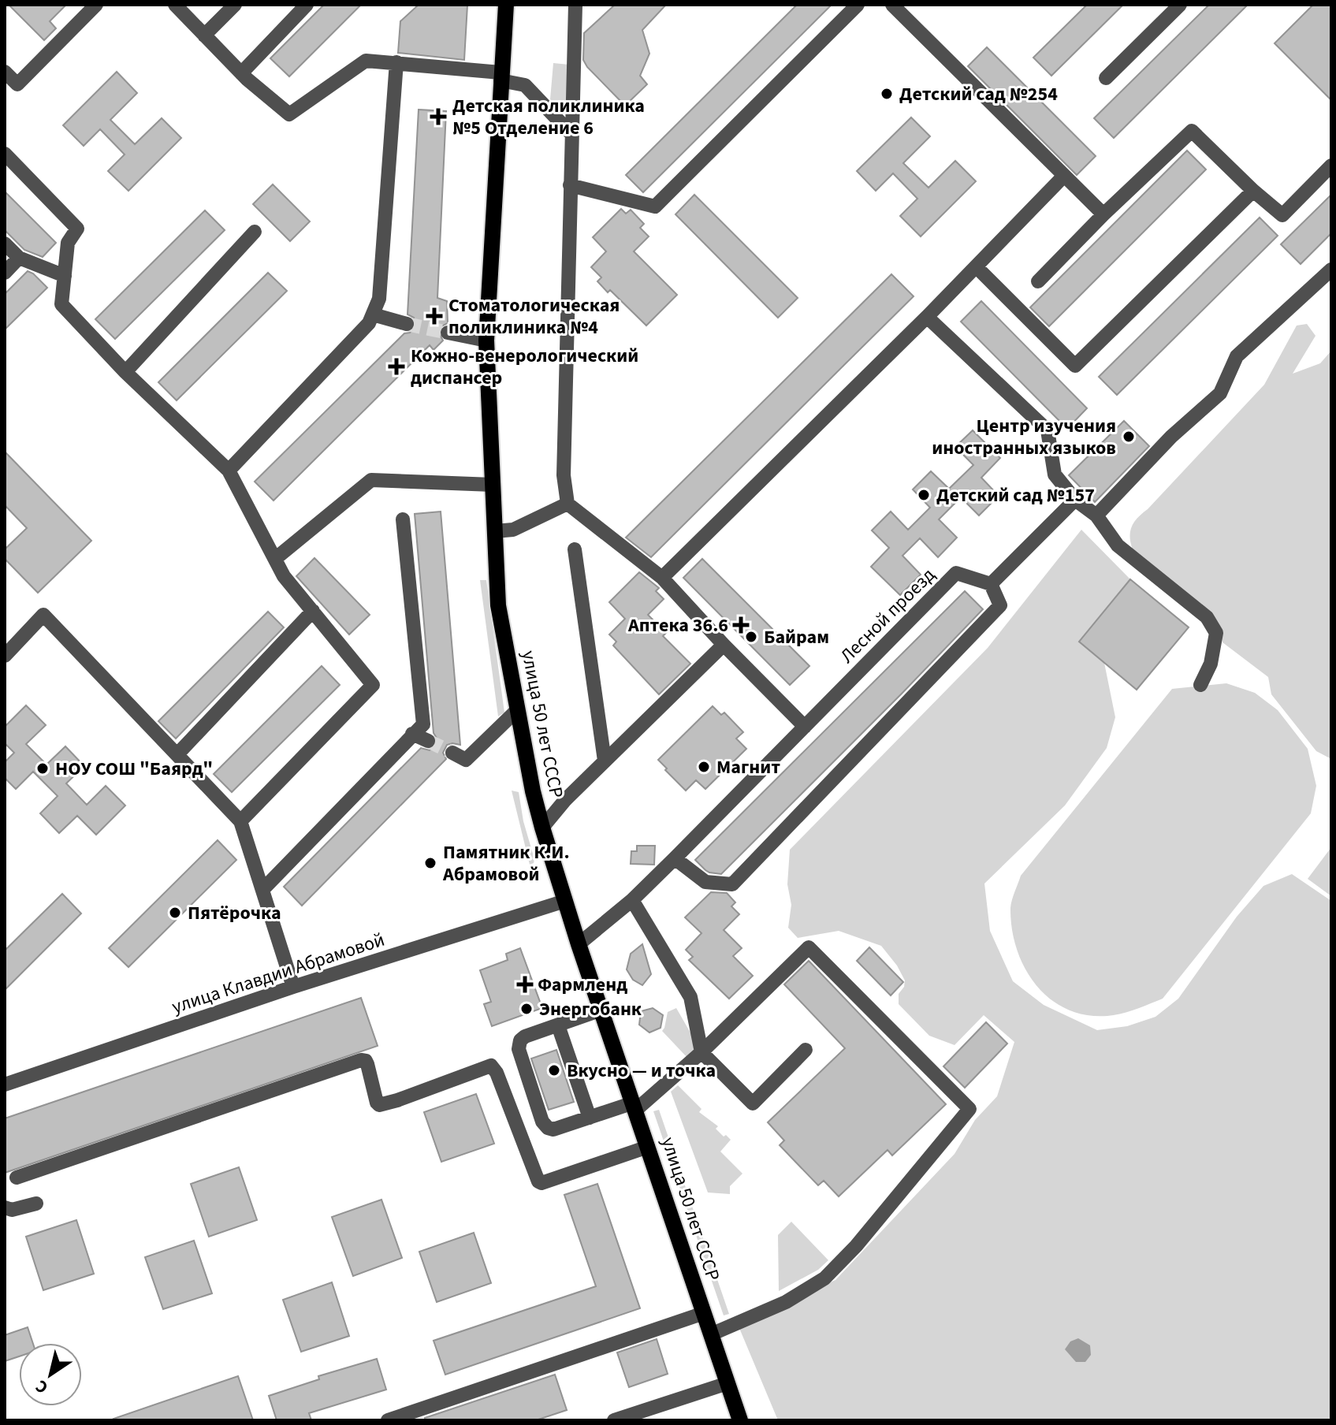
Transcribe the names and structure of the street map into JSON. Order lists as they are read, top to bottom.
{
  "streets": {
    "main road": ["улица 50 лет СССР"],
    "street": ["Лесной проезд", "улица Клавдии Абрамовой"]
  },
  "crossings": [
    ["Лесной проезд", "улица 50 лет СССР"],
    ["улица 50 лет СССР", "улица Клавдии Абрамовой"]
  ],
  "places": {
    "other": [
      "Детский сад №254",
      "Центр изучения иностранных языков",
      "Детский сад №157",
      "Байрам",
      "Магнит",
      "НОУ СОШ \"Баярд\"",
      "Памятник К.И. Абрамовой",
      "Пятёрочка",
      "Энергобанк",
      "Вкусно — и точка"
    ],
    "health": [
      "Детская поликлиника №5 Отделение 6",
      "Стоматологическая поликлиника №4",
      "Кожно-венерологический диспансер",
      "Аптека 36.6",
      "Фармленд"
    ]
  },
  "north": "bottom left"
}
